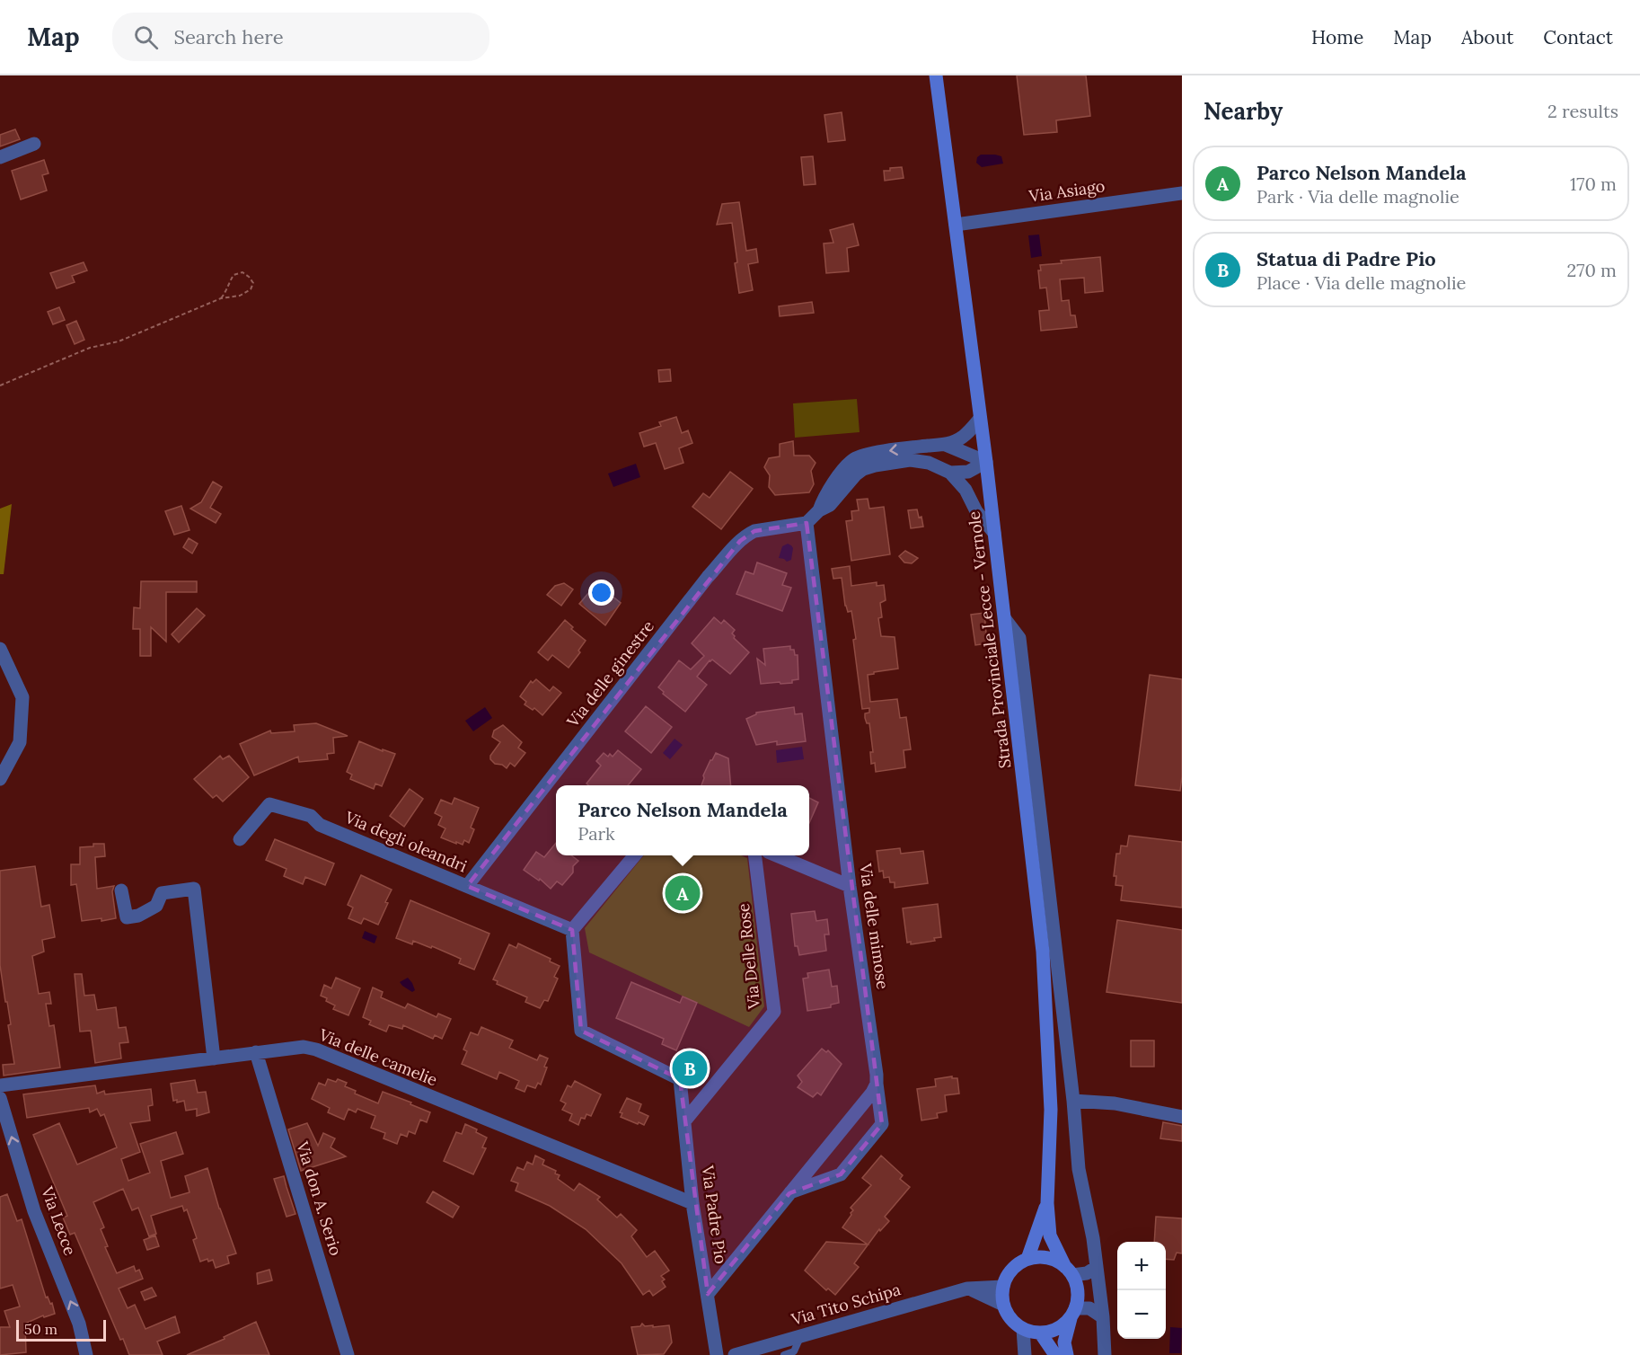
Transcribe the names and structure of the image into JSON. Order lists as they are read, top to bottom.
{
  "streets": {
    "main road": ["Strada Provinciale Lecce - Vernole"],
    "street": [
      "Via Asiago",
      "Via delle ginestre",
      "Via degli oleandri",
      "Via delle mimose",
      "Via Delle Rose",
      "Via delle camelie",
      "Via don A. Serio",
      "Via Padre Pio",
      "Via Lecce",
      "Via Tito Schipa"
    ]
  },
  "crossings": [
    ["Via Asiago", "Strada Provinciale Lecce - Vernole"],
    ["Strada Provinciale Lecce - Vernole", "Via Tito Schipa"],
    ["Via delle ginestre", "Via degli oleandri"],
    ["Via delle ginestre", "Via delle mimose"],
    ["Via degli oleandri", "Via Padre Pio"],
    ["Via Delle Rose", "Via Padre Pio"],
    ["Via delle camelie", "Via don A. Serio"],
    ["Via delle camelie", "Via Padre Pio"]
  ],
  "one_way": ["Via Lecce"],
  "scale_bar": "50 m",
  "page": {
    "header": "Map",
    "search": "Search here",
    "nav": [
      "Home",
      "Map",
      "About",
      "Contact"
    ],
    "heading": ["Nearby", "2 results"],
    "list": [
      {
        "mark": "A",
        "name": "Parco Nelson Mandela",
        "note": "Park · Via delle magnolie",
        "value": "170 m"
      },
      {
        "mark": "B",
        "name": "Statua di Padre Pio",
        "note": "Place · Via delle magnolie",
        "value": "270 m"
      }
    ],
    "popup": ["Parco Nelson Mandela", "Park"],
    "pins": ["A", "B"],
    "map_buttons": ["+", "−"],
    "scale": "50 m"
  }
}
